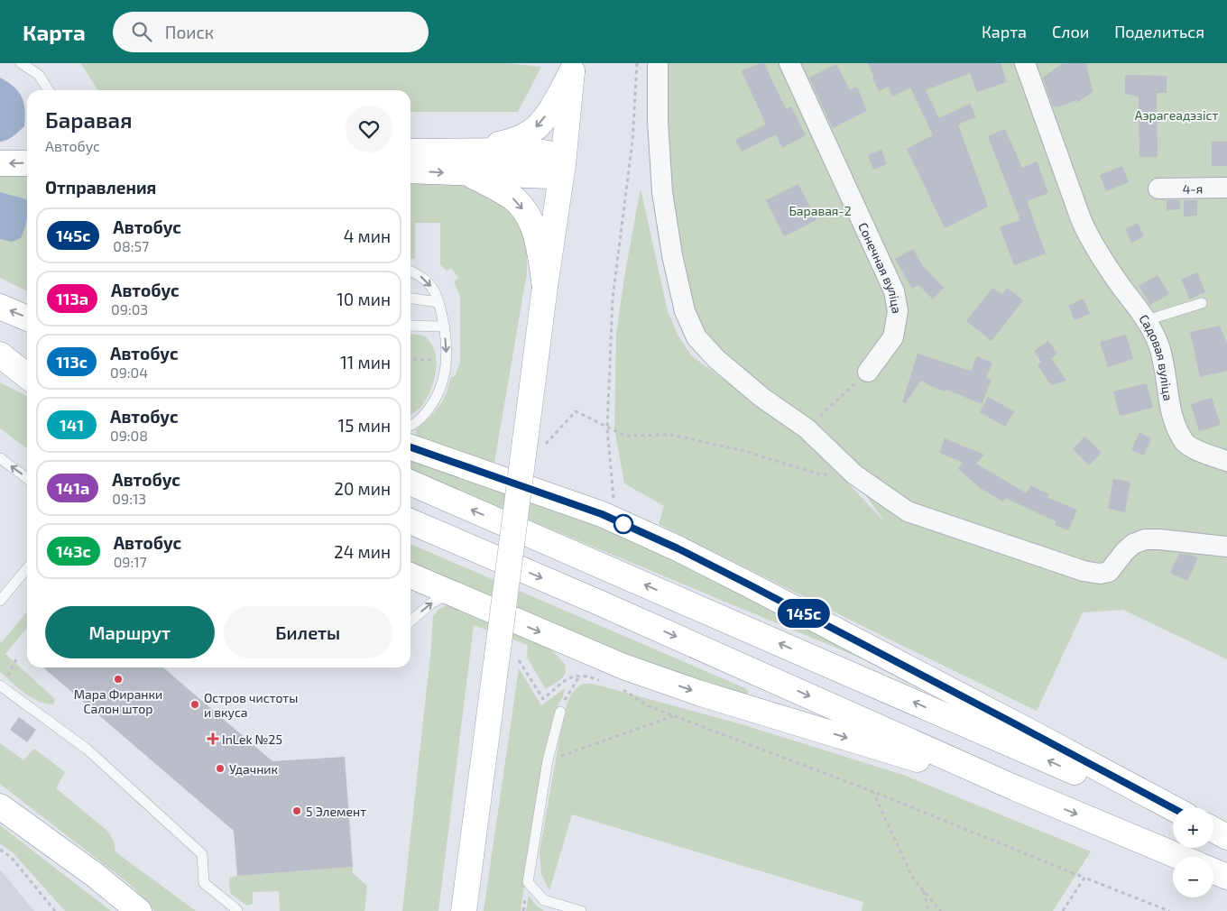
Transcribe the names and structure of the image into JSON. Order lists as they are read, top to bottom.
{
  "streets": {
    "street": ["4-я", "Сонечная вуліца", "Садовая вуліца"]
  },
  "parks": ["Аэрагеадэзіст", "Баравая-2"],
  "places": {
    "other": [
      "Мара Фиранки Салон штор",
      "Остров чистоты и вкуса",
      "Удачник",
      "5 Элемент"
    ],
    "health": ["InLek №25"]
  },
  "lines": ["bus line 145с"],
  "page": {
    "header": "Карта",
    "search": "Поиск",
    "nav": ["Карта", "Слои", "Поделиться"],
    "on_map": "145с",
    "heading": [
      ["Баравая", "Автобус"],
      "Отправления"
    ],
    "list": [
      {
        "mark": "145с",
        "name": "Автобус",
        "note": "08:57",
        "value": "4 мин"
      },
      {
        "mark": "113а",
        "name": "Автобус",
        "note": "09:03",
        "value": "10 мин"
      },
      {
        "mark": "113с",
        "name": "Автобус",
        "note": "09:04",
        "value": "11 мин"
      },
      {
        "mark": "141",
        "name": "Автобус",
        "note": "09:08",
        "value": "15 мин"
      },
      {
        "mark": "141а",
        "name": "Автобус",
        "note": "09:13",
        "value": "20 мин"
      },
      {
        "mark": "143с",
        "name": "Автобус",
        "note": "09:17",
        "value": "24 мин"
      }
    ],
    "buttons": ["Маршрут", "Билеты"],
    "map_buttons": ["+", "−"]
  }
}
